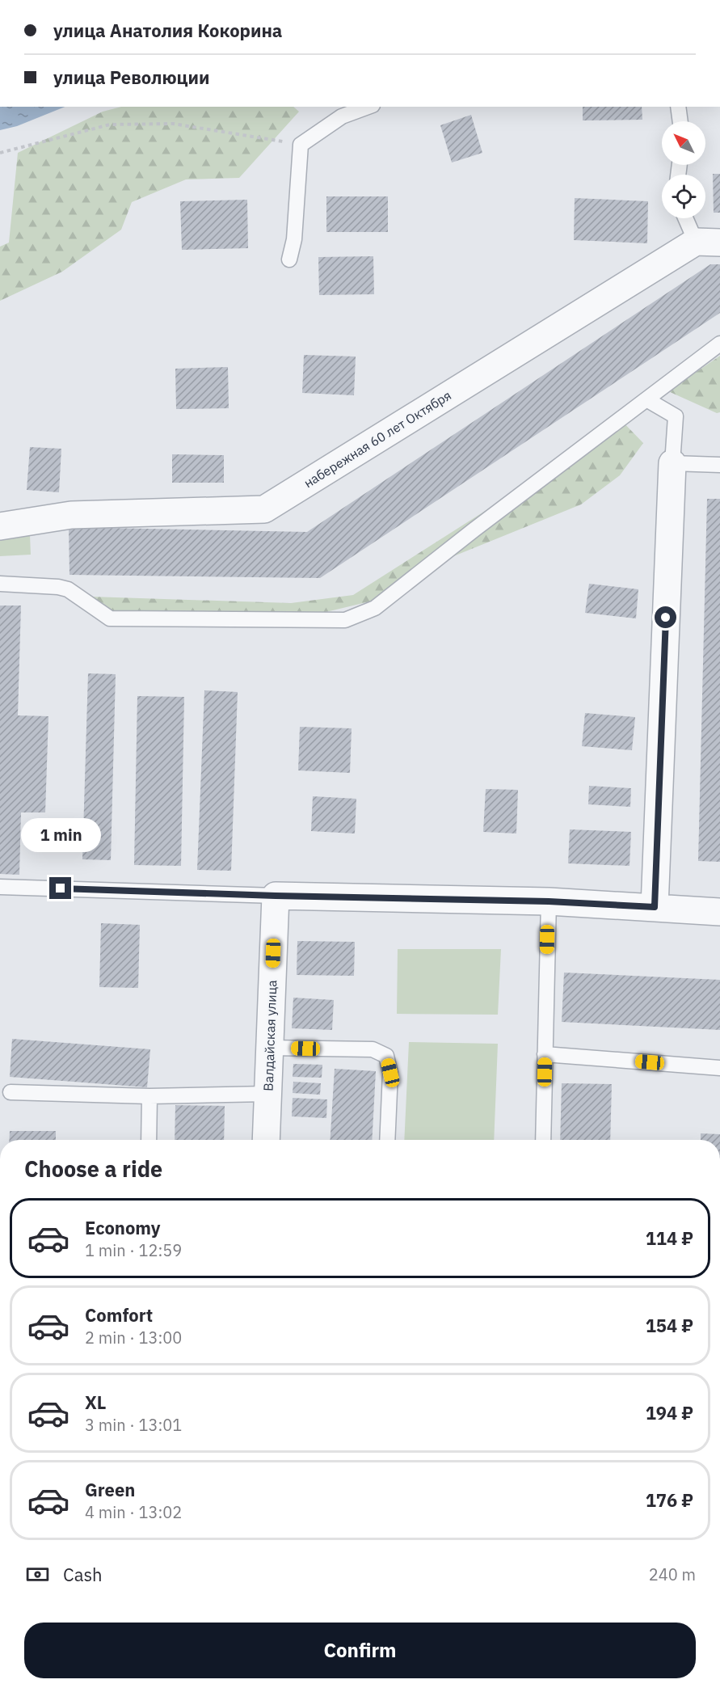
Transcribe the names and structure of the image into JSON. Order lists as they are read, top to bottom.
{
  "streets": {
    "street": ["набережная 60 лет Октября", "Валдайская улица"]
  },
  "north": "top left",
  "page": {
    "banner": ["улица Анатолия Кокорина", "улица Революции"],
    "bubble": "1 min",
    "heading": "Choose a ride",
    "list": [
      {
        "name": "Economy",
        "note": "1 min · 12:59",
        "value": "114 ₽"
      },
      {
        "name": "Comfort",
        "note": "2 min · 13:00",
        "value": "154 ₽"
      },
      {
        "name": "XL",
        "note": "3 min · 13:01",
        "value": "194 ₽"
      },
      {
        "name": "Green",
        "note": "4 min · 13:02",
        "value": "176 ₽"
      }
    ],
    "pay": ["Cash", "240 m"],
    "buttons": "Confirm"
  }
}
